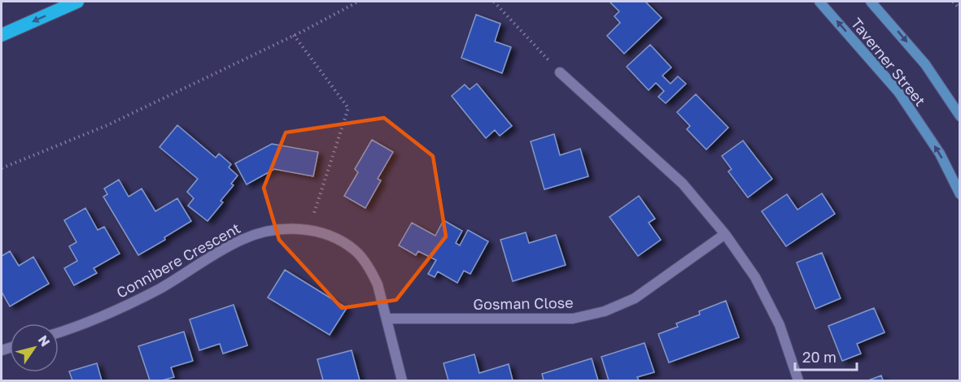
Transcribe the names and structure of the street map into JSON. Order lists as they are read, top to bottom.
{
  "streets": {
    "main road": ["Taverner Street"],
    "street": ["Connibere Crescent", "Gosman Close"]
  },
  "crossings": [
    ["Connibere Crescent", "Gosman Close"]
  ],
  "scale_bar": "20 m",
  "north": "top right"
}
